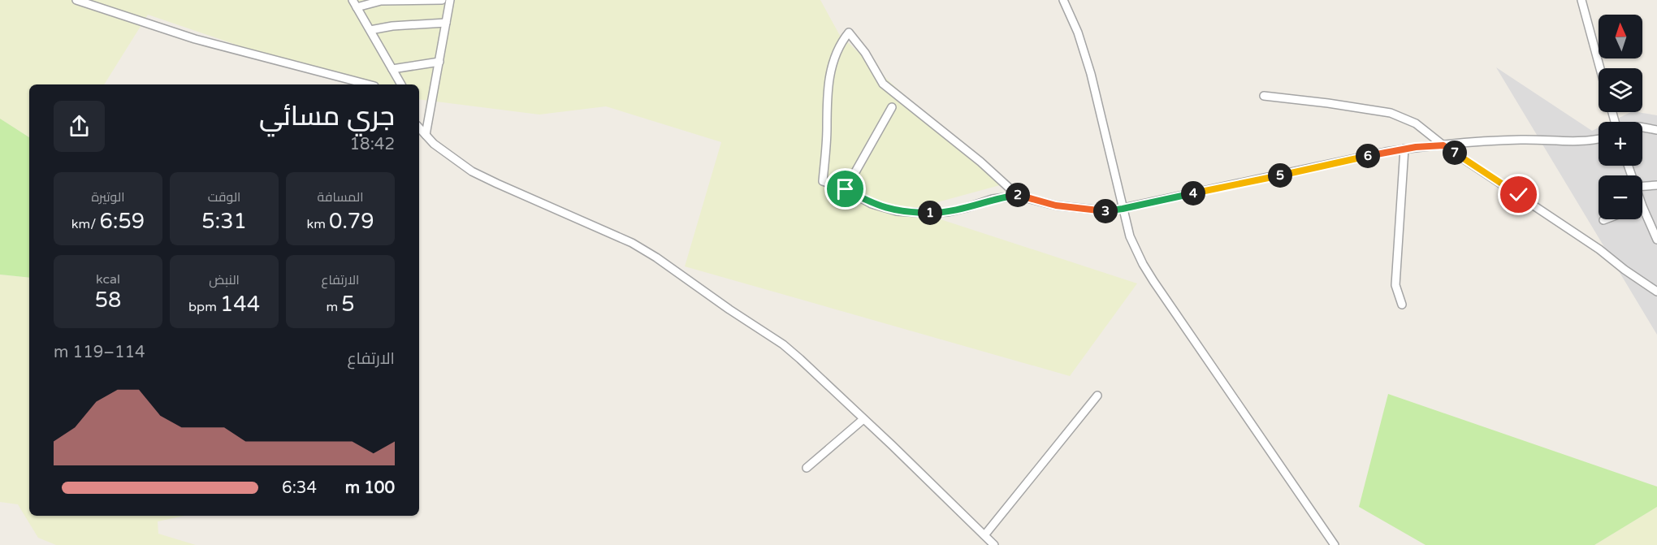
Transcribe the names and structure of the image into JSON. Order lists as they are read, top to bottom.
{
  "north": "top",
  "page": {
    "map_buttons": ["+", "−"],
    "heading": ["جري مسائي", "18:42"],
    "pins": [
      "7",
      "6",
      "5",
      "4",
      "2",
      "3",
      "1"
    ],
    "stats": [
      ["المسافة", "0.79 km"],
      ["الوقت", "5:31"],
      ["الوتيرة", "6:59 /km"],
      ["الارتفاع", "5 m"],
      ["النبض", "144 bpm"],
      ["kcal", "58"]
    ],
    "chart": ["الارتفاع", "114–119 m"],
    "list": [
      {
        "name": "100 m",
        "note": "6:34"
      }
    ]
  }
}
